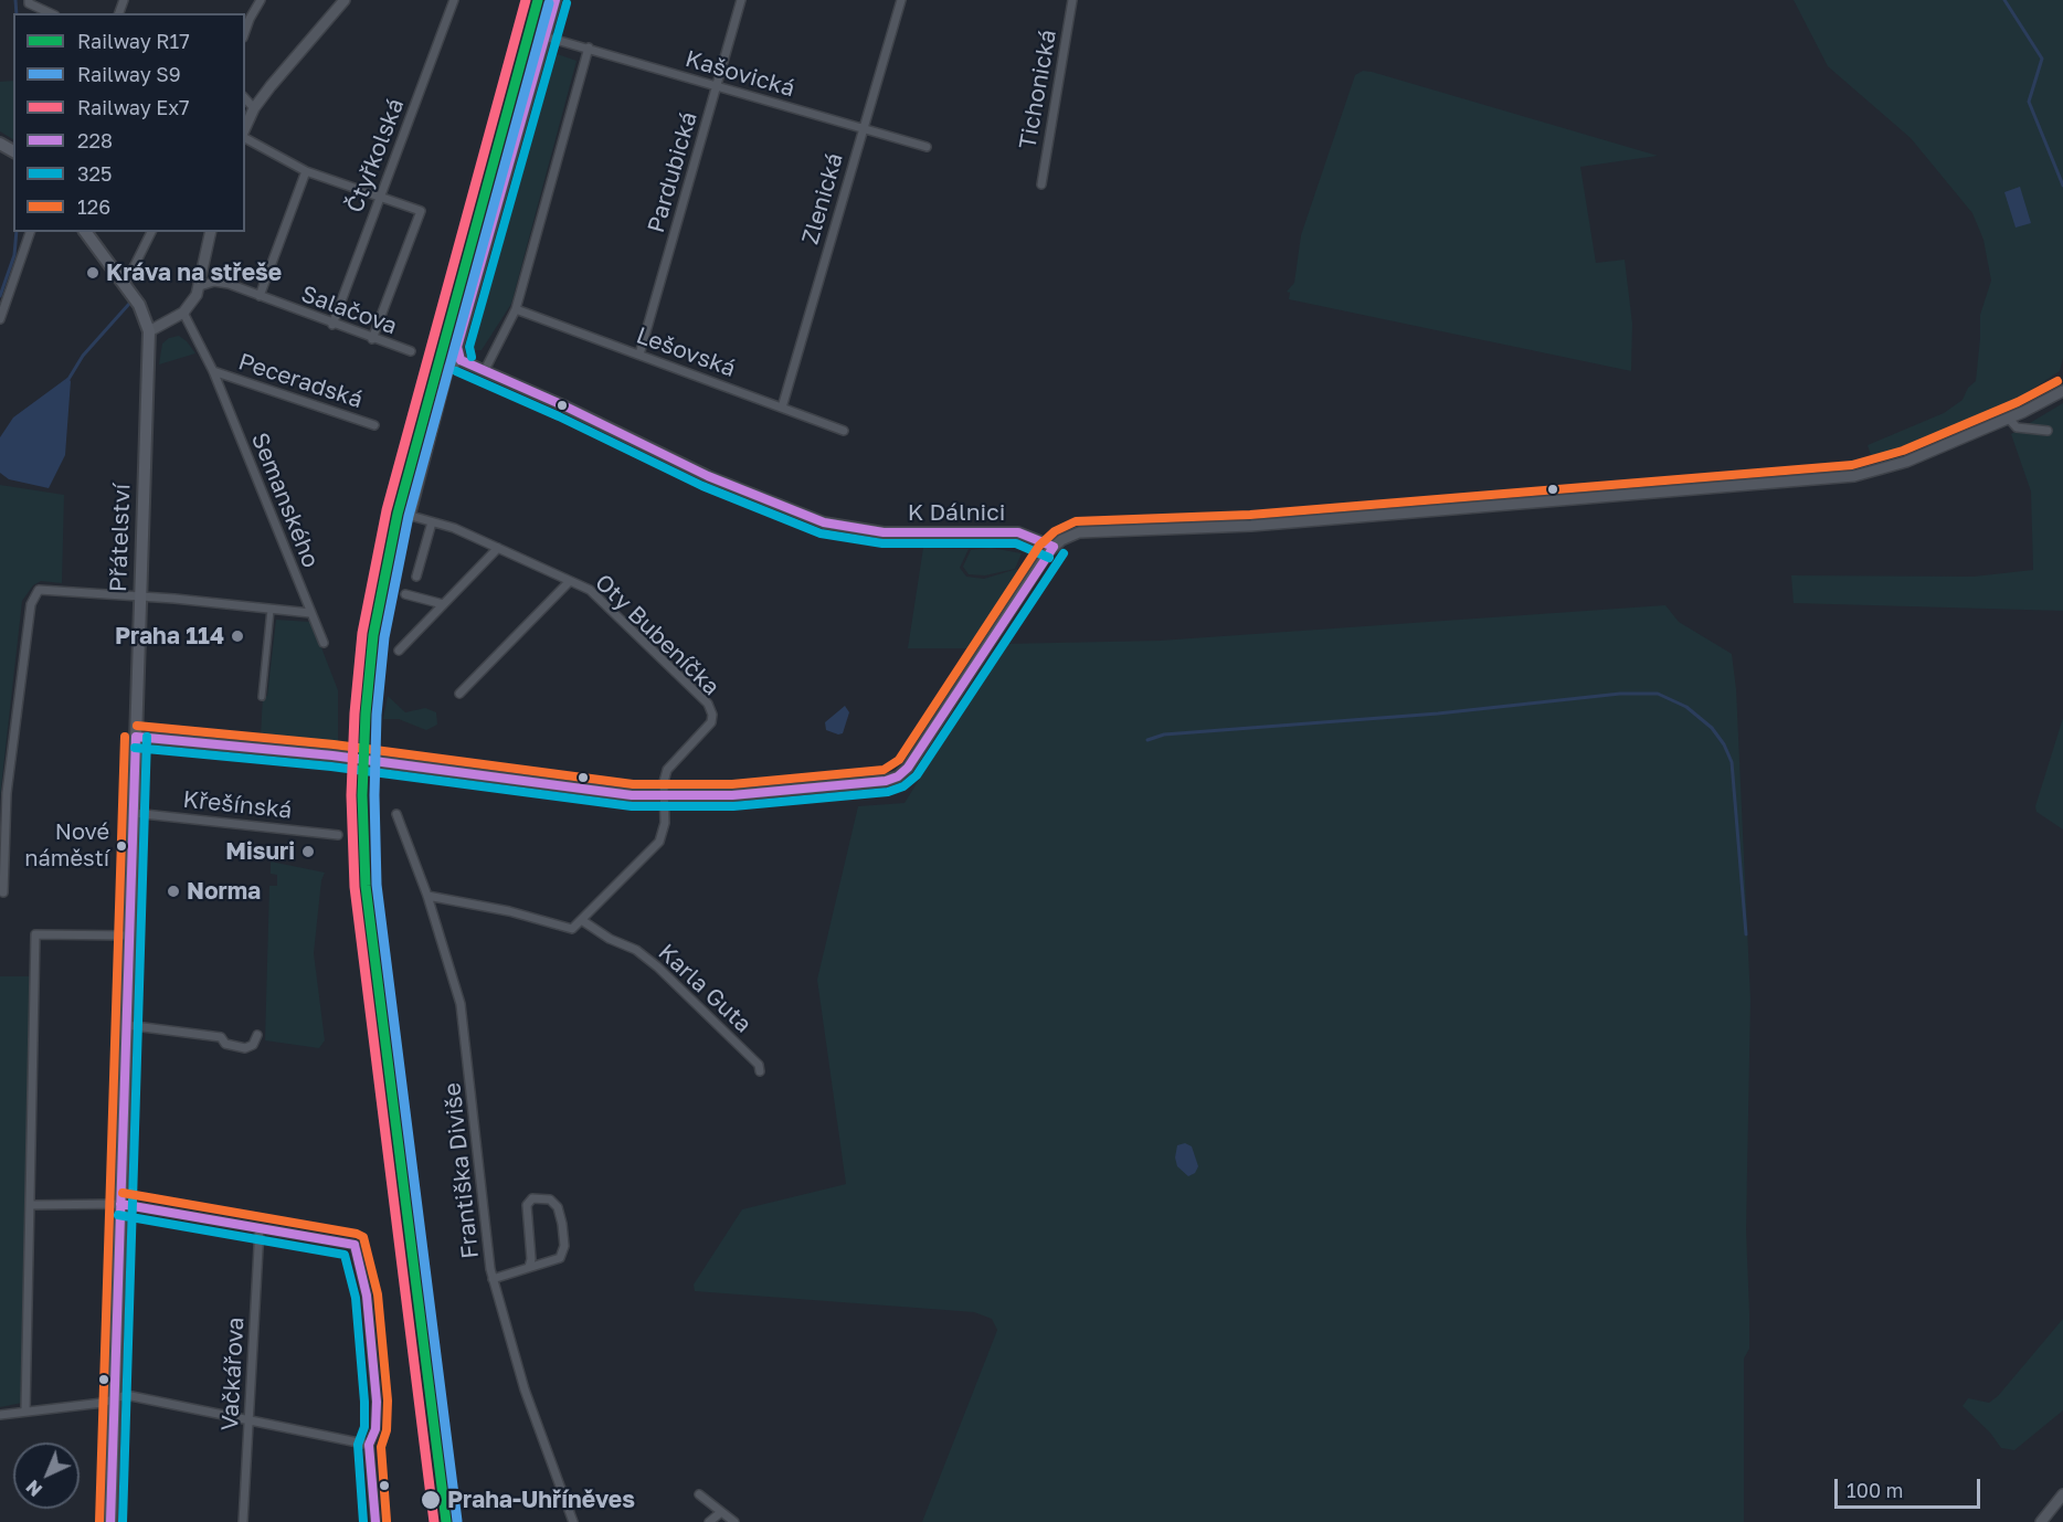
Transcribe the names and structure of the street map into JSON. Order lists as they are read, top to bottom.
{
  "streets": {
    "main road": ["Přátelství"],
    "street": [
      "Kašovická",
      "Tichonická",
      "Čtyřkolská",
      "Pardubická",
      "Zlenická",
      "Salačova",
      "Lešovská",
      "Peceradská",
      "Semanského",
      "K Dálnici",
      "Oty Bubeníčka",
      "Křešínská",
      "Karla Guta",
      "Františka Diviše",
      "Vačkářova"
    ]
  },
  "crossings": [
    ["Kašovická", "Pardubická"],
    ["Kašovická", "Zlenická"],
    ["Čtyřkolská", "Salačova"],
    ["Pardubická", "Lešovská"],
    ["Zlenická", "Lešovská"],
    ["Peceradská", "Semanského"],
    ["Přátelství", "Křešínská"]
  ],
  "places": [
    "Kráva na střeše",
    "Praha 114",
    "Nové náměstí",
    "Misuri",
    "Norma",
    "Praha-Uhříněves"
  ],
  "lines": [
    "rail line R17",
    "rail line Ex7",
    "transit line 228",
    "rail line S9",
    "transit line 325",
    "transit line 126"
  ],
  "legend": [
    "Railway R17",
    "Railway S9",
    "Railway Ex7",
    "228",
    "325",
    "126"
  ],
  "scale_bar": "100 m",
  "north": "bottom left"
}
